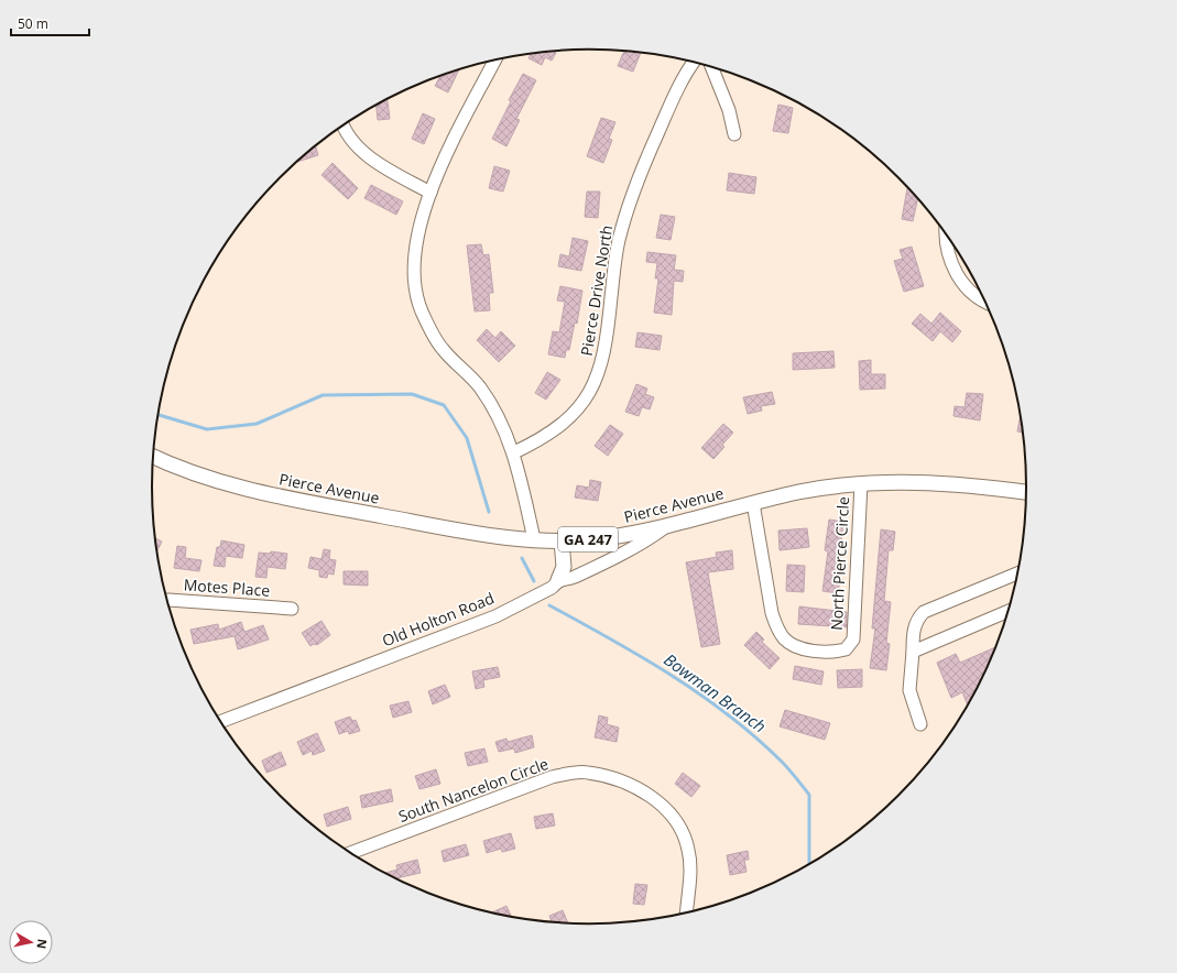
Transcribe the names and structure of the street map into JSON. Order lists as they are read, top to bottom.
{
  "streets": {
    "main road": ["Pierce Avenue", "GA 247"],
    "street": [
      "Pierce Drive North",
      "North Pierce Circle",
      "Motes Place",
      "Old Holton Road",
      "South Nancelon Circle"
    ]
  },
  "crossings": [
    ["Pierce Avenue", "North Pierce Circle"],
    ["Pierce Avenue", "Old Holton Road"]
  ],
  "water": ["Bowman Branch"],
  "scale_bar": "50 m",
  "north": "right"
}
